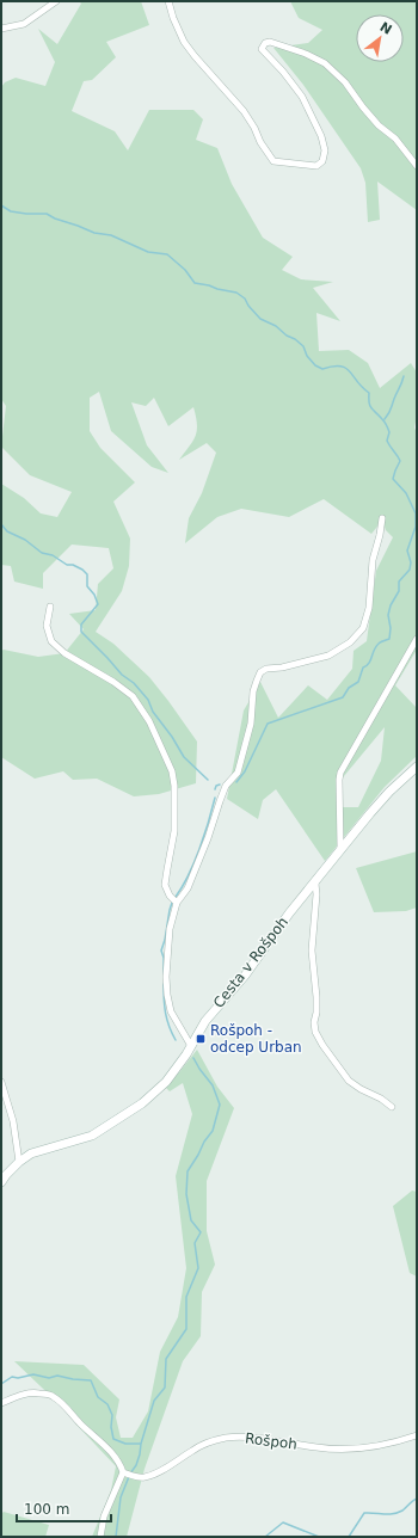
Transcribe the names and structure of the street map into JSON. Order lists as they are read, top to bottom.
{
  "streets": {
    "street": ["Cesta v Rošpoh", "Rošpoh"]
  },
  "places": {
    "transit": ["Rošpoh - odcep Urban"]
  },
  "scale_bar": "100 m",
  "north": "top right"
}
